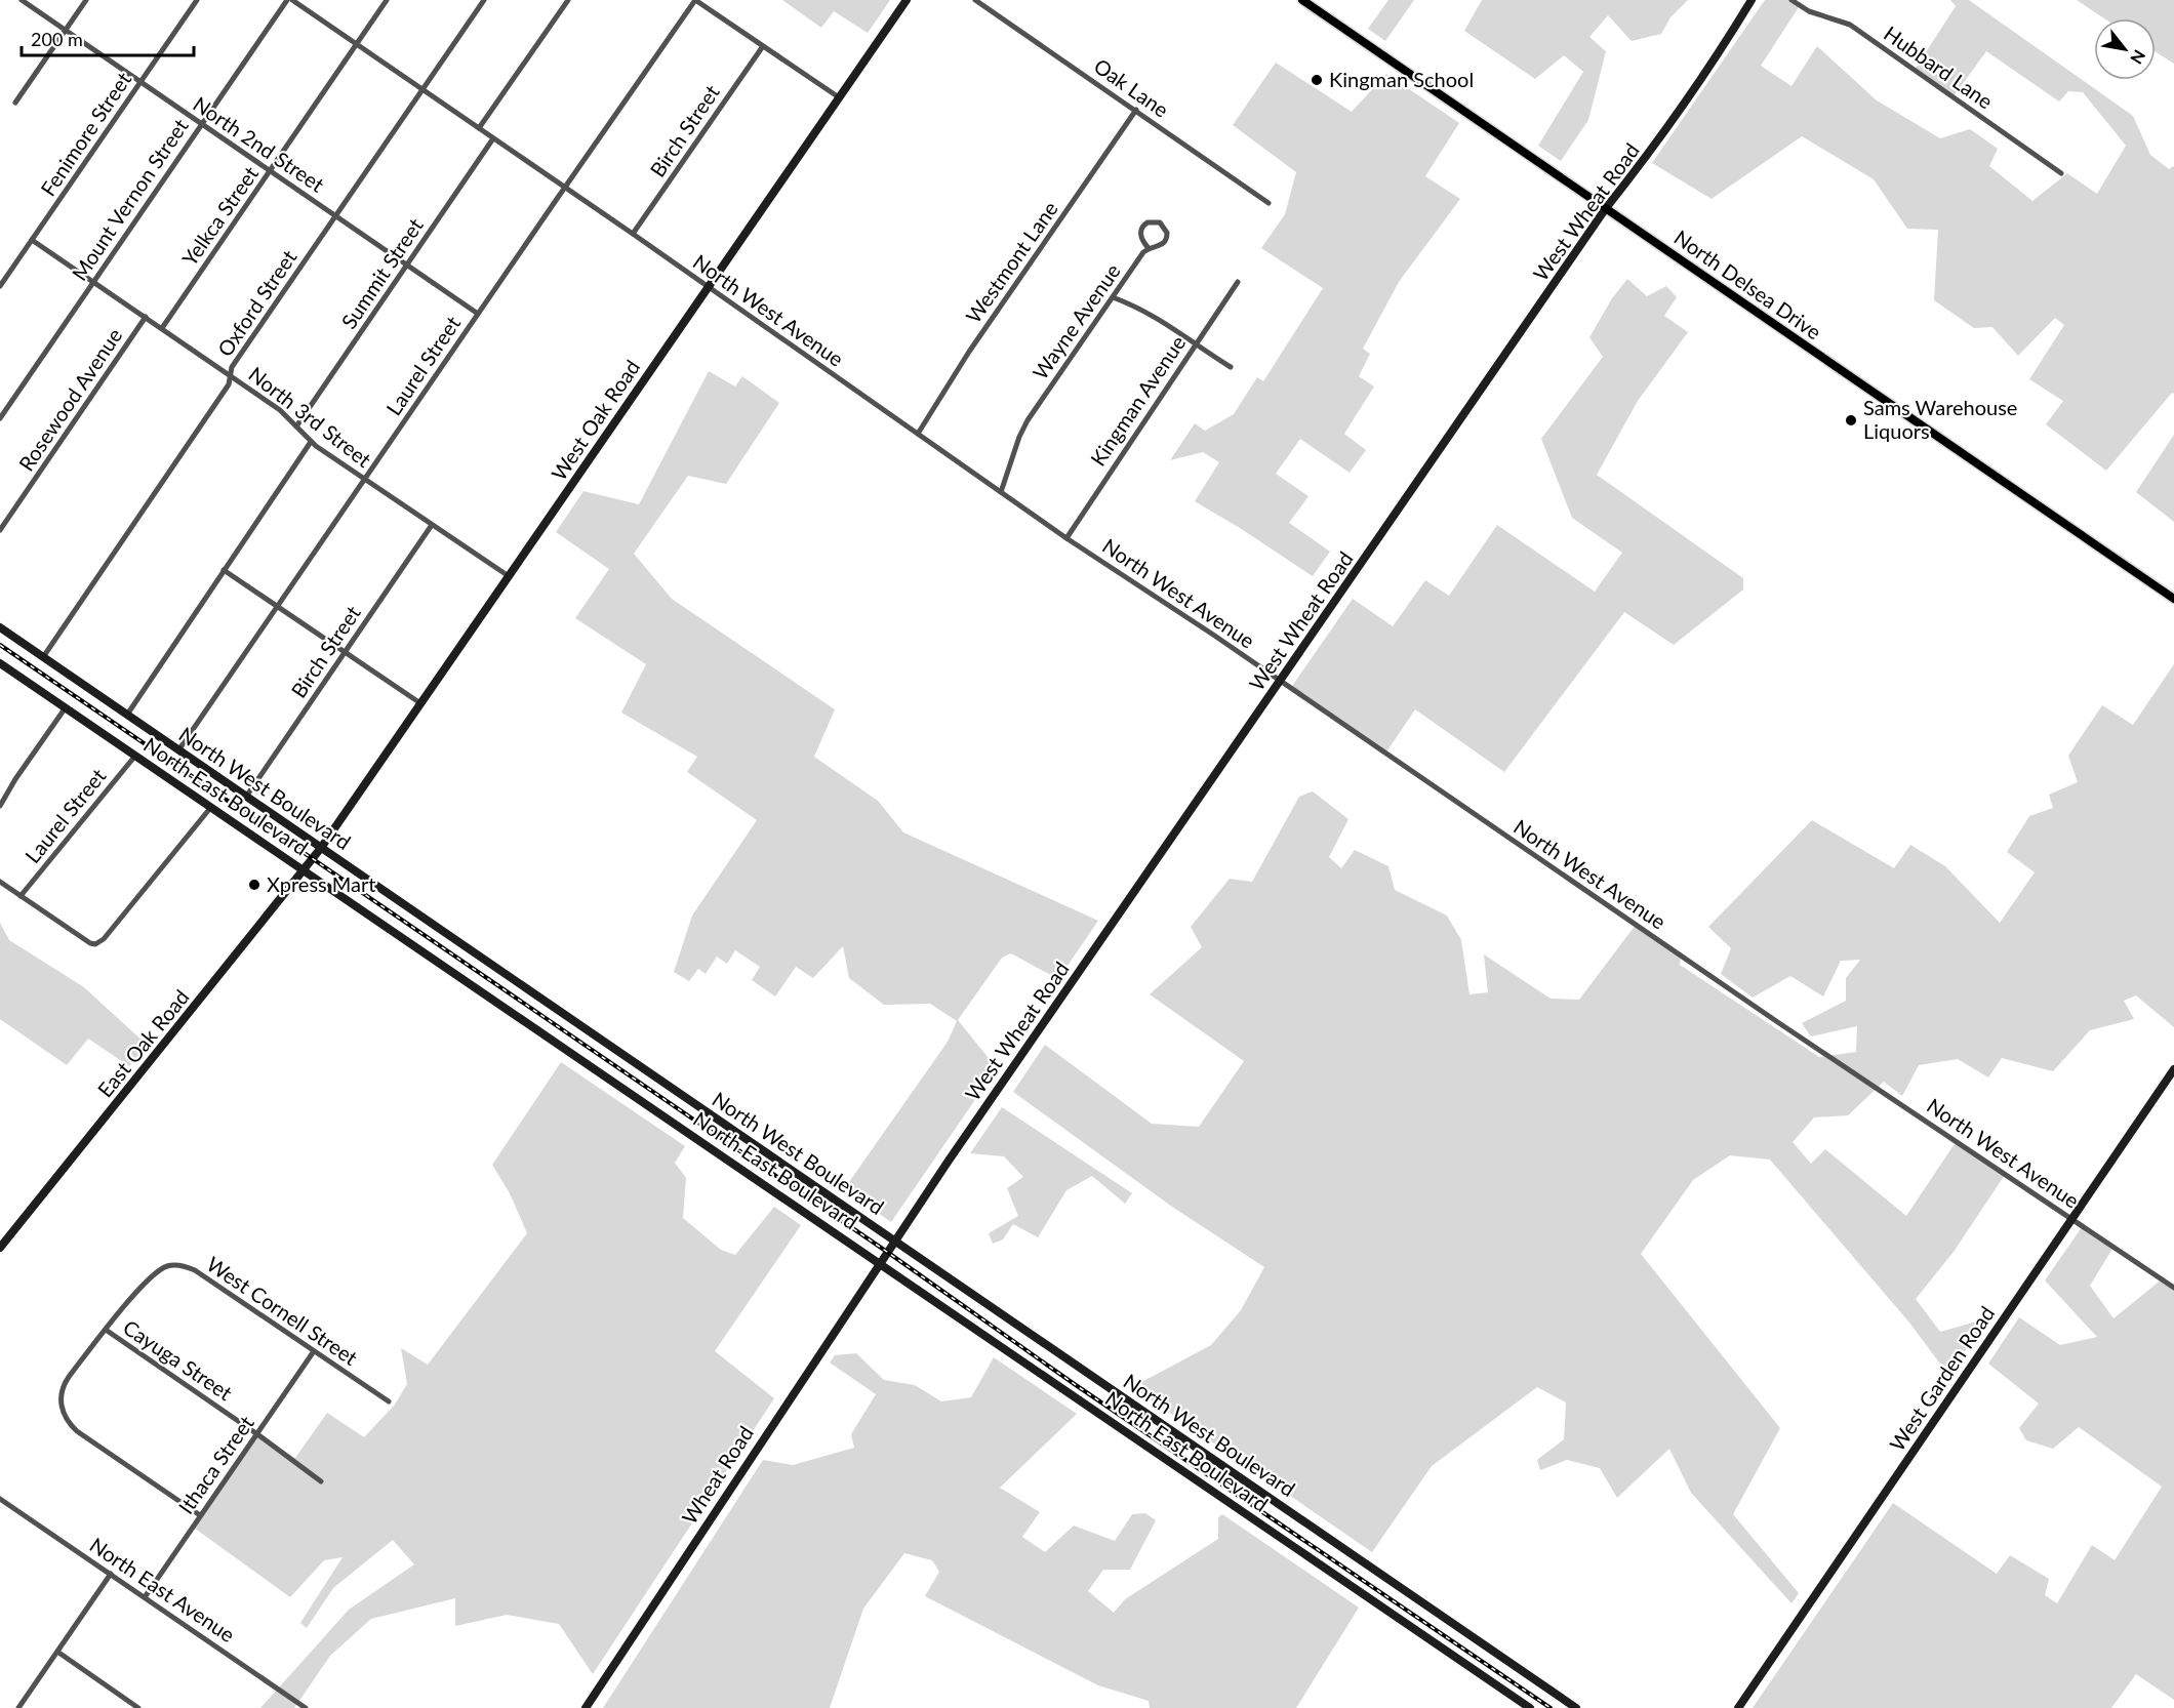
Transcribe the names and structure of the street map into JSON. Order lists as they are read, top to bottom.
{
  "streets": {
    "main road": [
      "West Wheat Road",
      "North Delsea Drive",
      "West Oak Road",
      "North West Boulevard",
      "North East Boulevard",
      "East Oak Road",
      "West Garden Road",
      "Wheat Road"
    ],
    "street": [
      "Hubbard Lane",
      "Oak Lane",
      "Birch Street",
      "Fenimore Street",
      "North 2nd Street",
      "Mount Vernon Street",
      "Yelkca Street",
      "Westmont Lane",
      "Summit Street",
      "Oxford Street",
      "North West Avenue",
      "Wayne Avenue",
      "Laurel Street",
      "Rosewood Avenue",
      "Kingman Avenue",
      "North 3rd Street",
      "West Cornell Street",
      "Cayuga Street",
      "Ithaca Street",
      "North East Avenue"
    ]
  },
  "crossings": [
    ["Oak Lane", "Westmont Lane"],
    ["Birch Street", "North West Avenue"],
    ["Birch Street", "North 3rd Street"],
    ["Birch Street", "North West Boulevard"],
    ["Fenimore Street", "North 2nd Street"],
    ["Fenimore Street", "North 3rd Street"],
    ["North 2nd Street", "Mount Vernon Street"],
    ["North 2nd Street", "Yelkca Street"],
    ["North 2nd Street", "Summit Street"],
    ["North 2nd Street", "Oxford Street"],
    ["North 2nd Street", "Laurel Street"],
    ["Mount Vernon Street", "North 3rd Street"],
    ["West Wheat Road", "North Delsea Drive"],
    ["West Wheat Road", "North West Avenue"],
    ["West Wheat Road", "North West Boulevard"],
    ["West Wheat Road", "North East Boulevard"],
    ["West Wheat Road", "Wheat Road"],
    ["Yelkca Street", "North West Avenue"],
    ["Yelkca Street", "North 3rd Street"],
    ["Westmont Lane", "North West Avenue"],
    ["Summit Street", "North West Avenue"],
    ["Summit Street", "North 3rd Street"],
    ["Oxford Street", "North West Avenue"],
    ["Oxford Street", "North 3rd Street"],
    ["Oxford Street", "North West Boulevard"],
    ["North West Avenue", "Wayne Avenue"],
    ["North West Avenue", "Laurel Street"],
    ["North West Avenue", "Kingman Avenue"],
    ["North West Avenue", "West Oak Road"],
    ["North West Avenue", "West Garden Road"],
    ["Laurel Street", "North 3rd Street"],
    ["Laurel Street", "North West Boulevard"],
    ["Laurel Street", "North East Boulevard"],
    ["Rosewood Avenue", "North 3rd Street"],
    ["North 3rd Street", "West Oak Road"],
    ["West Oak Road", "North West Boulevard"],
    ["West Oak Road", "East Oak Road"],
    ["North East Boulevard", "East Oak Road"],
    ["North East Boulevard", "Wheat Road"],
    ["West Cornell Street", "Cayuga Street"],
    ["West Cornell Street", "Ithaca Street"],
    ["Cayuga Street", "Ithaca Street"],
    ["Ithaca Street", "North East Avenue"]
  ],
  "places": ["Kingman School", "Sams Warehouse Liquors", "Xpress Mart"],
  "scale_bar": "200 m",
  "north": "bottom right"
}
